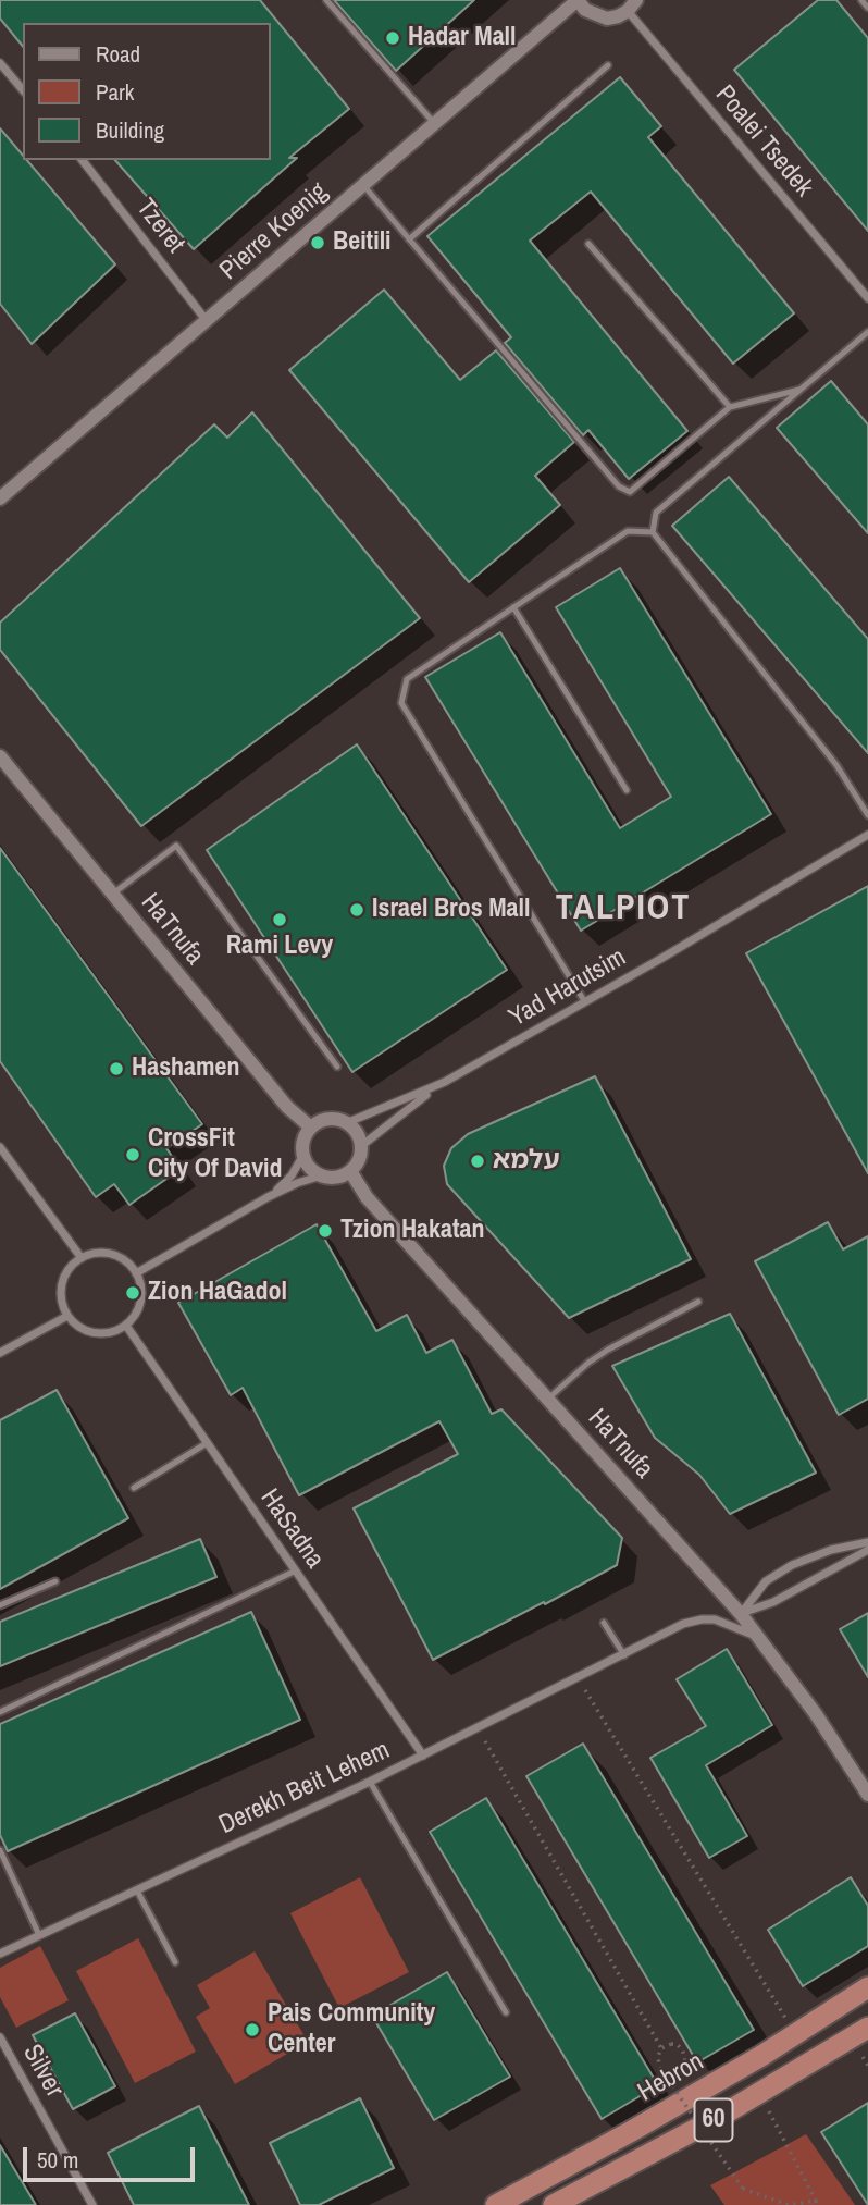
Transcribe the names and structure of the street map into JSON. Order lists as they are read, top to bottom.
{
  "streets": {
    "highway": ["Hebron", "60"],
    "street": [
      "Poalei Tsedek",
      "Tzeret",
      "Pierre Koenig",
      "HaTnufa",
      "Yad Harutsim",
      "HaSadna",
      "Derekh Beit Lehem",
      "Silver"
    ]
  },
  "crossings": [
    ["Tzeret", "Pierre Koenig"],
    ["HaTnufa", "Yad Harutsim"],
    ["HaTnufa", "Derekh Beit Lehem"],
    ["HaSadna", "Derekh Beit Lehem"]
  ],
  "districts": ["TALPIOT"],
  "places": [
    "Hadar Mall",
    "Beitili",
    "Israel Bros Mall",
    "Rami Levy",
    "Hashamen",
    "CrossFit City Of David",
    "עלמא",
    "Tzion Hakatan",
    "Zion HaGadol",
    "Pais Community Center"
  ],
  "legend": ["Road", "Park", "Building"],
  "scale_bar": "50 m"
}
